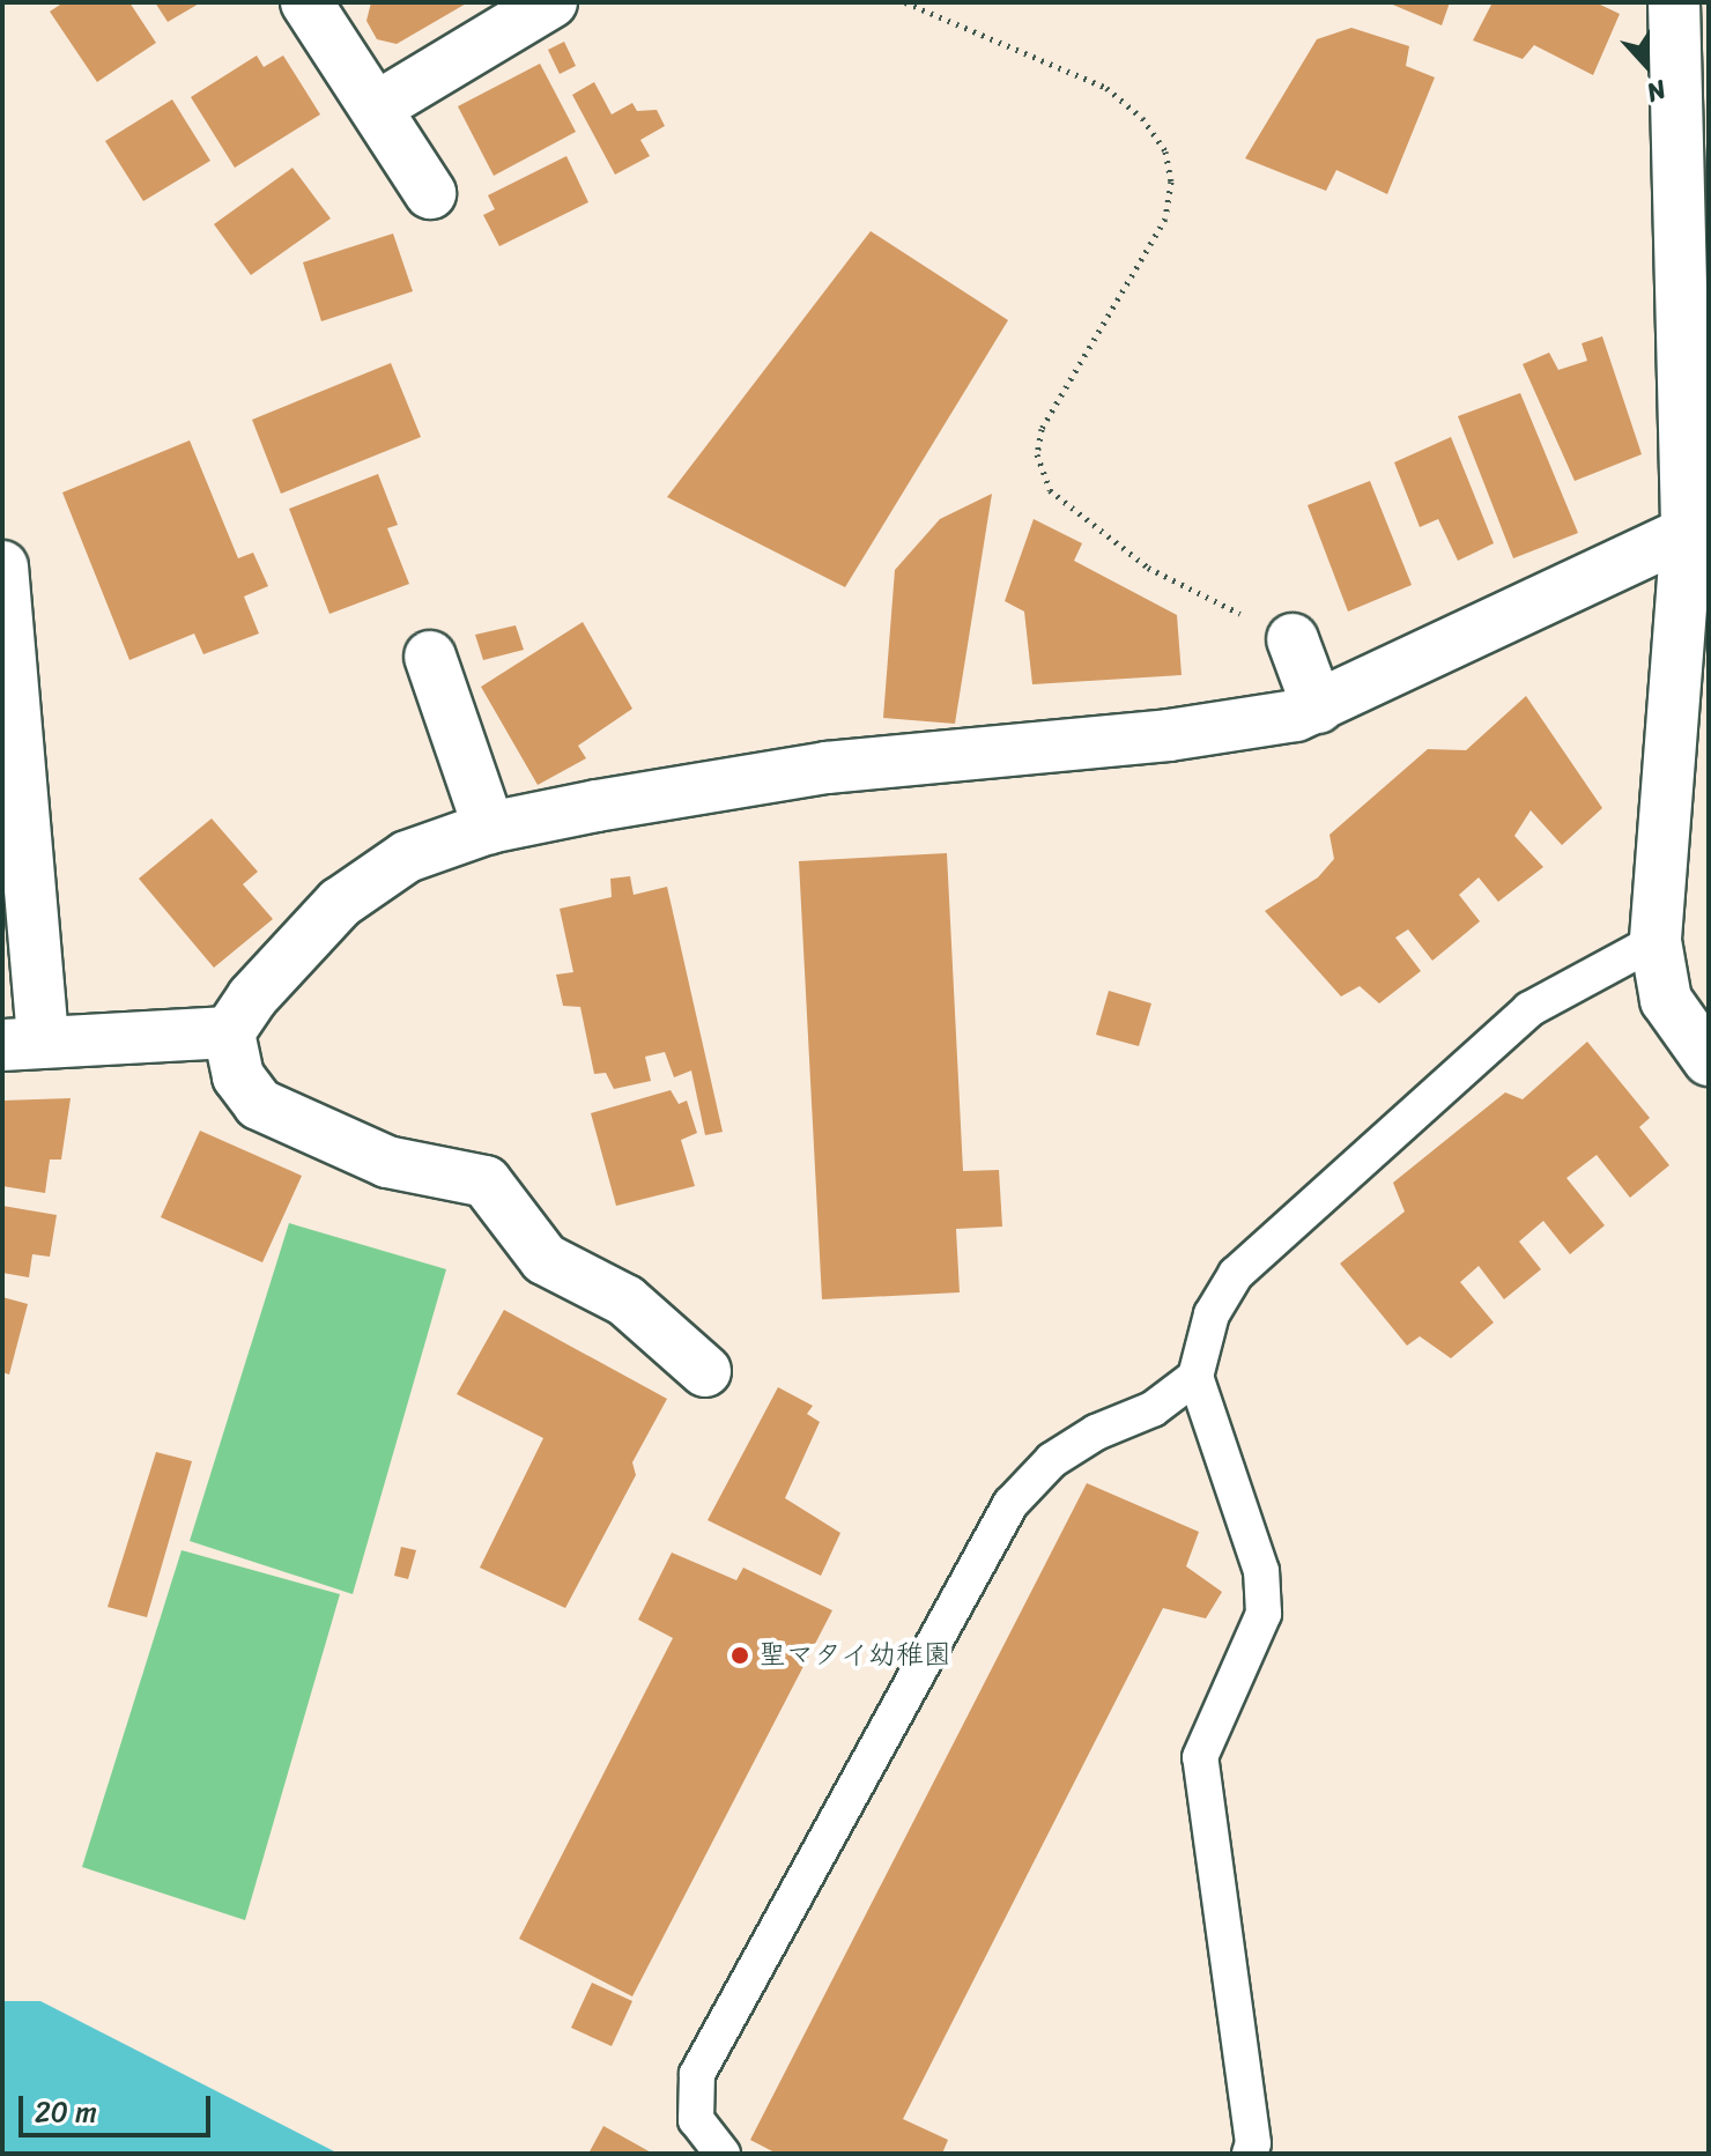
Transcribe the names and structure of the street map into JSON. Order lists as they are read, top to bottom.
{
  "places": ["聖マタイ幼稚園"],
  "scale_bar": "20 m",
  "north": "bottom"
}
